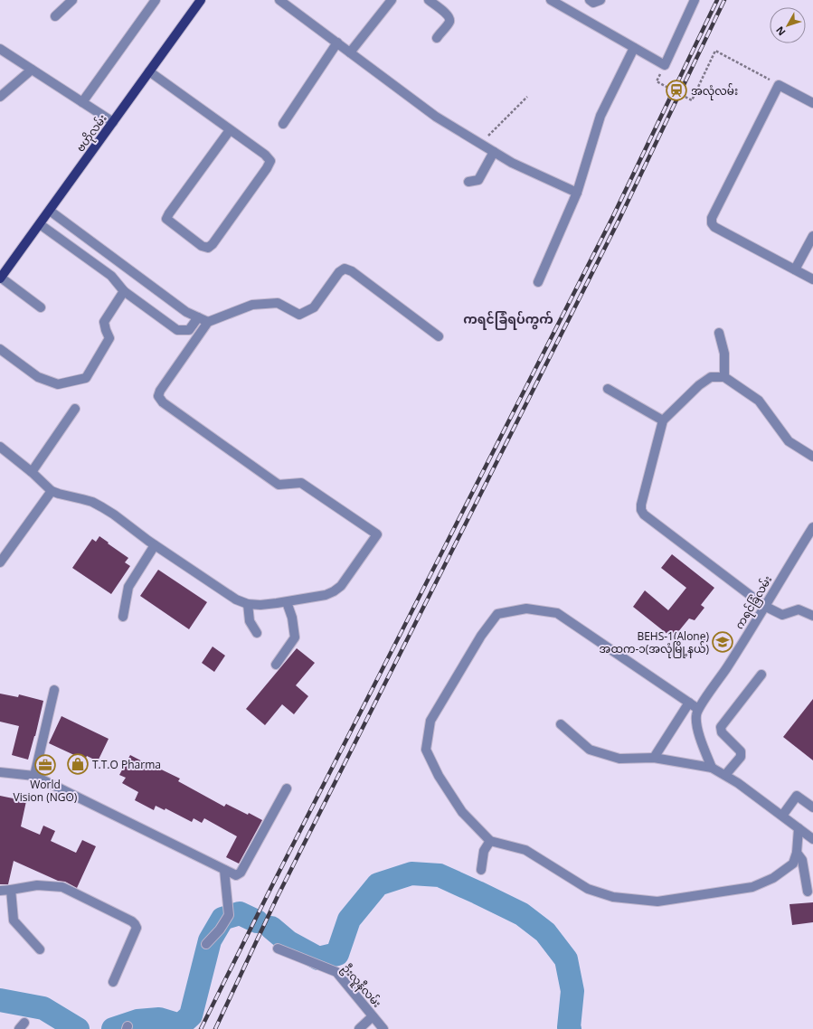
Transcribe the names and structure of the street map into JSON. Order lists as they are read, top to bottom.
{
  "streets": {
    "main road": ["ဗဟိုလမ်း"],
    "street": ["ကရင်ခြံလမ်း", "ဦးလူနီလမ်း"]
  },
  "districts": ["ကရင်ခြံရပ်ကွက်"],
  "places": {
    "station": ["အလုံလမ်း"],
    "school or university": ["BEHS-1(Alone) အထက-၁(အလုံမြို့နယ်)"],
    "shop": ["T.T.O Pharma"],
    "office": ["World Vision (NGO)"]
  },
  "north": "bottom left"
}
